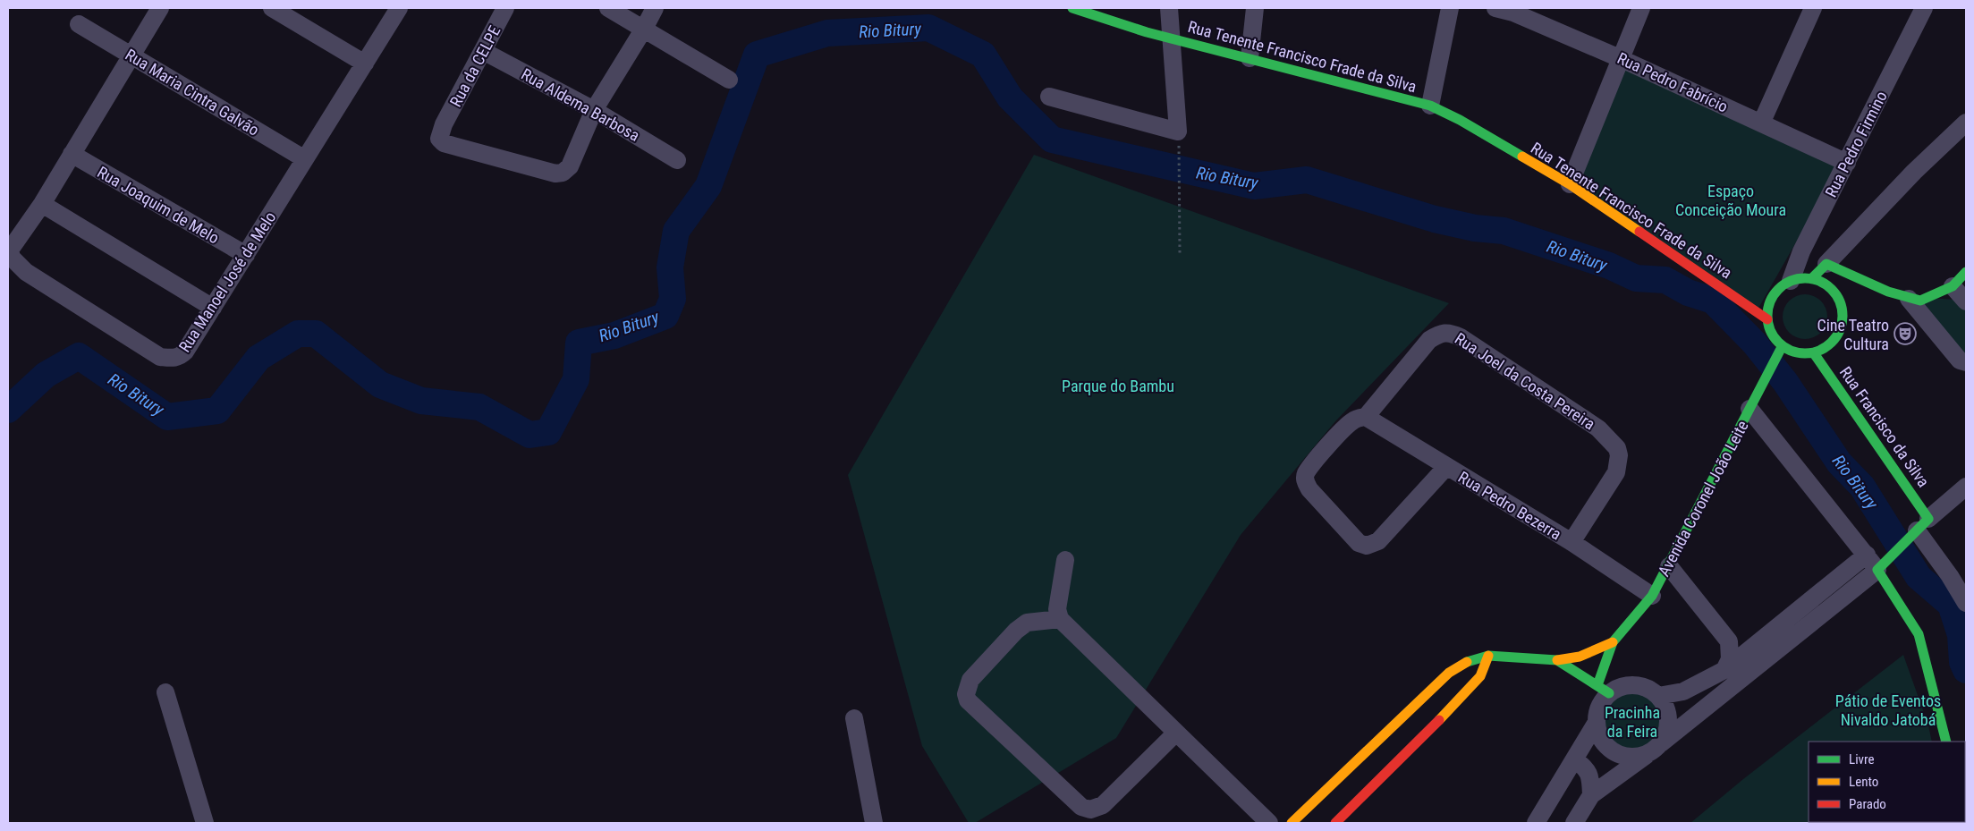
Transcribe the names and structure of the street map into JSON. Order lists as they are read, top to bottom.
{
  "streets": {
    "street": [
      "Rua Tenente Francisco Frade da Silva",
      "Rua da CELPE",
      "Rua Pedro Fabrício",
      "Rua Maria Cintra Galvão",
      "Rua Aldema Barbosa",
      "Rua Pedro Firmino",
      "Rua Joaquim de Melo",
      "Rua Manoel José de Melo",
      "Rua Joel da Costa Pereira",
      "Rua Francisco da Silva",
      "Avenida Coronel João Leite",
      "Rua Pedro Bezerra"
    ]
  },
  "crossings": [
    ["Rua Tenente Francisco Frade da Silva", "Rua Pedro Firmino"],
    ["Rua Tenente Francisco Frade da Silva", "Rua Francisco da Silva"],
    ["Rua Tenente Francisco Frade da Silva", "Avenida Coronel João Leite"],
    ["Rua da CELPE", "Rua Aldema Barbosa"],
    ["Rua Pedro Fabrício", "Rua Pedro Firmino"],
    ["Rua Maria Cintra Galvão", "Rua Manoel José de Melo"],
    ["Rua Pedro Firmino", "Rua Francisco da Silva"],
    ["Rua Pedro Firmino", "Avenida Coronel João Leite"],
    ["Rua Joaquim de Melo", "Rua Manoel José de Melo"],
    ["Rua Joel da Costa Pereira", "Rua Pedro Bezerra"],
    ["Rua Francisco da Silva", "Avenida Coronel João Leite"],
    ["Avenida Coronel João Leite", "Rua Pedro Bezerra"]
  ],
  "water": ["Rio Bitury"],
  "parks": [
    "Espaço Conceição Moura",
    "Parque do Bambu",
    "Pátio de Eventos Nivaldo Jatobá",
    "Pracinha da Feira"
  ],
  "places": {
    "theatre": ["Cine Teatro Cultura"]
  },
  "legend": ["Livre", "Lento", "Parado"]
}
